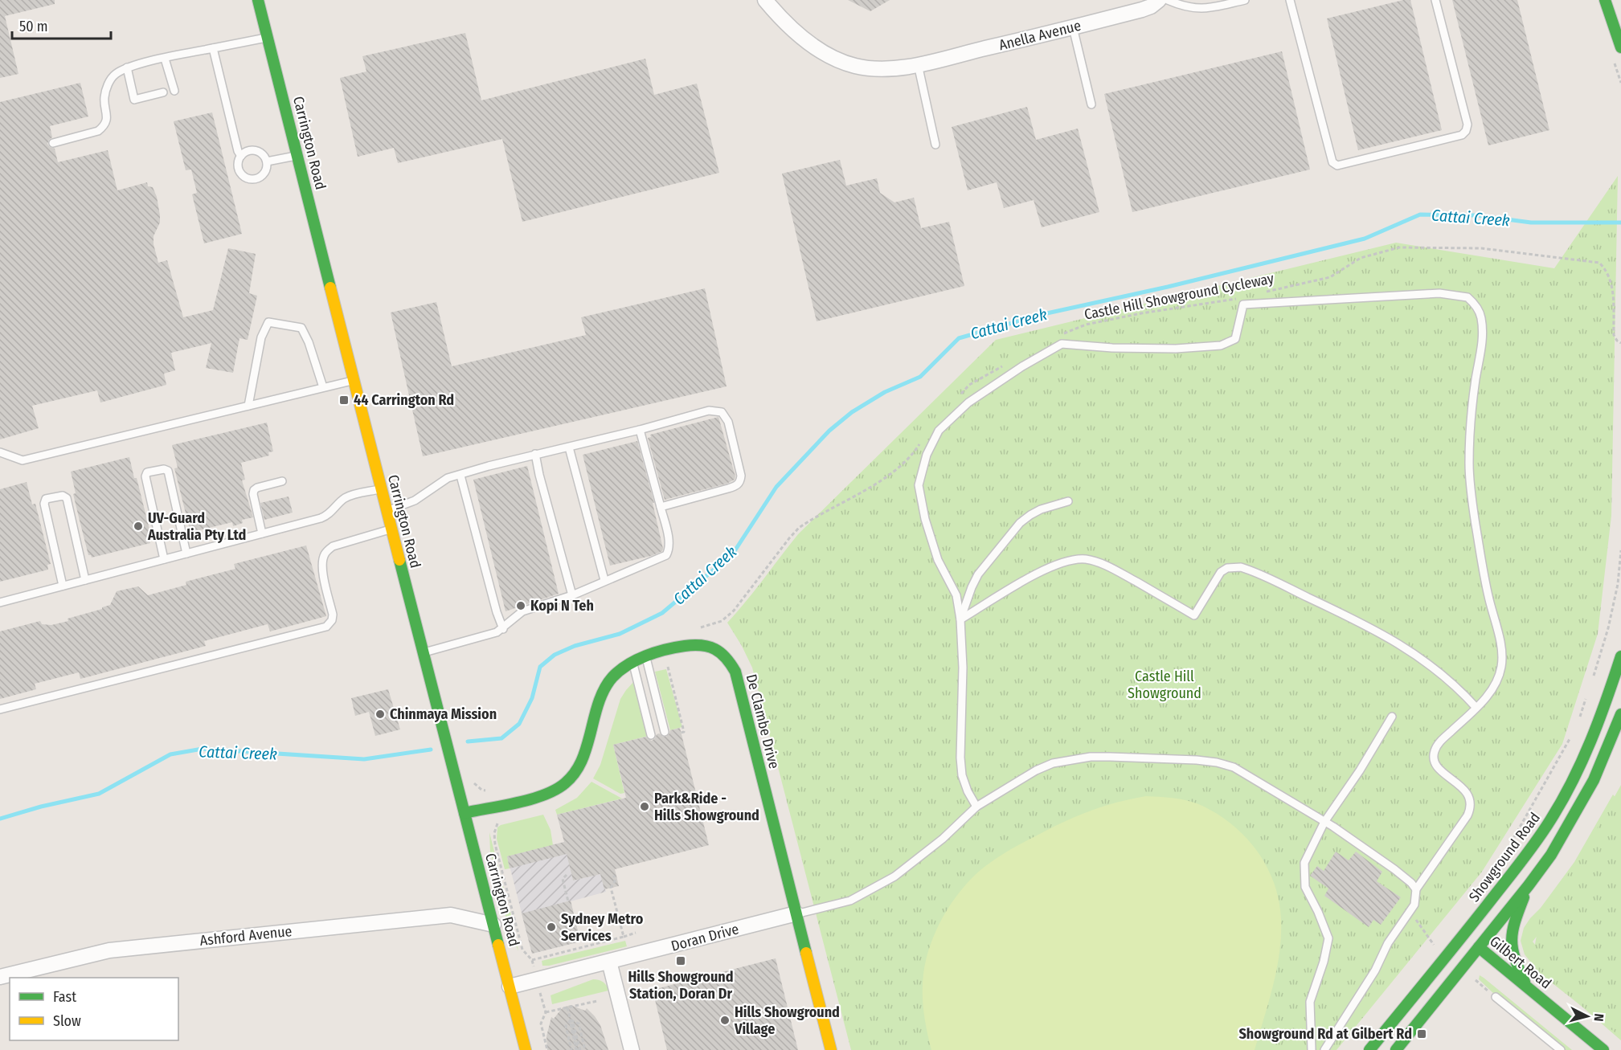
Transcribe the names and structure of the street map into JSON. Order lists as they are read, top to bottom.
{
  "streets": {
    "main road": [
      "Carrington Road",
      "De Clambe Drive",
      "Showground Road",
      "Gilbert Road"
    ],
    "street": ["Anella Avenue", "Ashford Avenue", "Doran Drive"],
    "path": ["Castle Hill Showground Cycleway"]
  },
  "crossings": [
    ["Carrington Road", "De Clambe Drive"],
    ["Carrington Road", "Ashford Avenue"],
    ["Carrington Road", "Doran Drive"],
    ["De Clambe Drive", "Doran Drive"],
    ["Showground Road", "Gilbert Road"]
  ],
  "water": ["Cattai Creek"],
  "parks": ["Castle Hill Showground"],
  "places": {
    "transit": ["44 Carrington Rd", "Hills Showground Station, Doran Dr", "Showground Rd at Gilbert Rd"],
    "other": [
      "UV-Guard Australia Pty Ltd",
      "Kopi N Teh",
      "Chinmaya Mission",
      "Park&Ride - Hills Showground",
      "Sydney Metro Services",
      "Hills Showground Village"
    ]
  },
  "legend": ["Fast", "Slow"],
  "scale_bar": "50 m",
  "north": "right"
}
